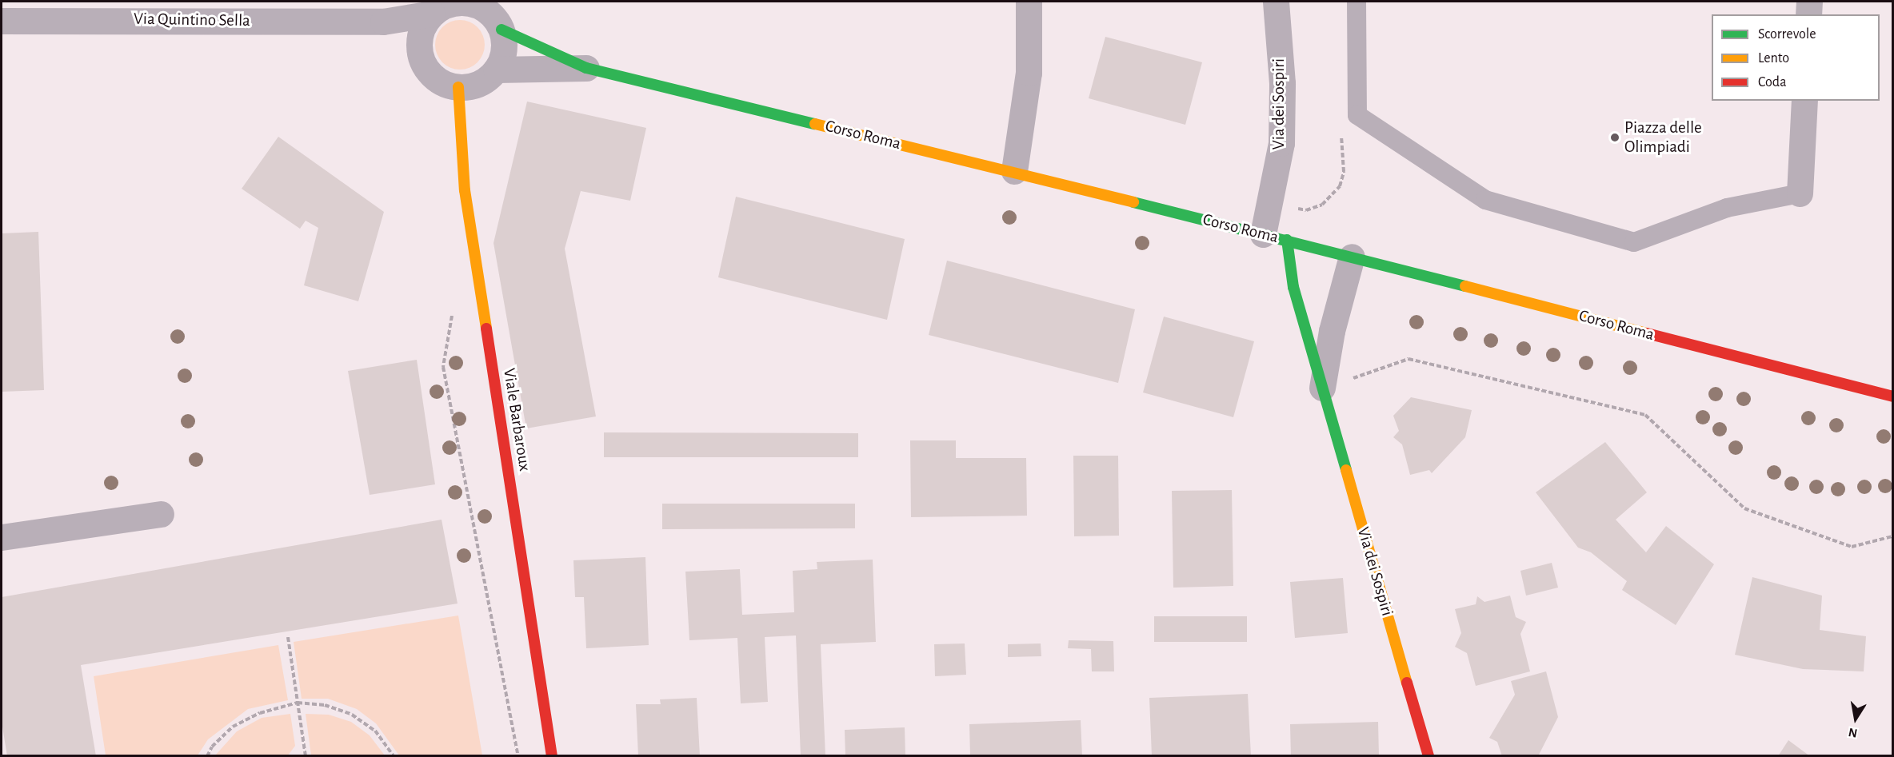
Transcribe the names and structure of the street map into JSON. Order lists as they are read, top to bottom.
{
  "streets": {
    "street": [
      "Via Quintino Sella",
      "Via dei Sospiri",
      "Corso Roma",
      "Viale Barbaroux"
    ]
  },
  "crossings": [
    ["Via Quintino Sella", "Corso Roma"],
    ["Via Quintino Sella", "Viale Barbaroux"],
    ["Via dei Sospiri", "Corso Roma"],
    ["Corso Roma", "Viale Barbaroux"]
  ],
  "places": ["Piazza delle Olimpiadi"],
  "legend": ["Scorrevole", "Lento", "Coda"],
  "north": "bottom"
}
